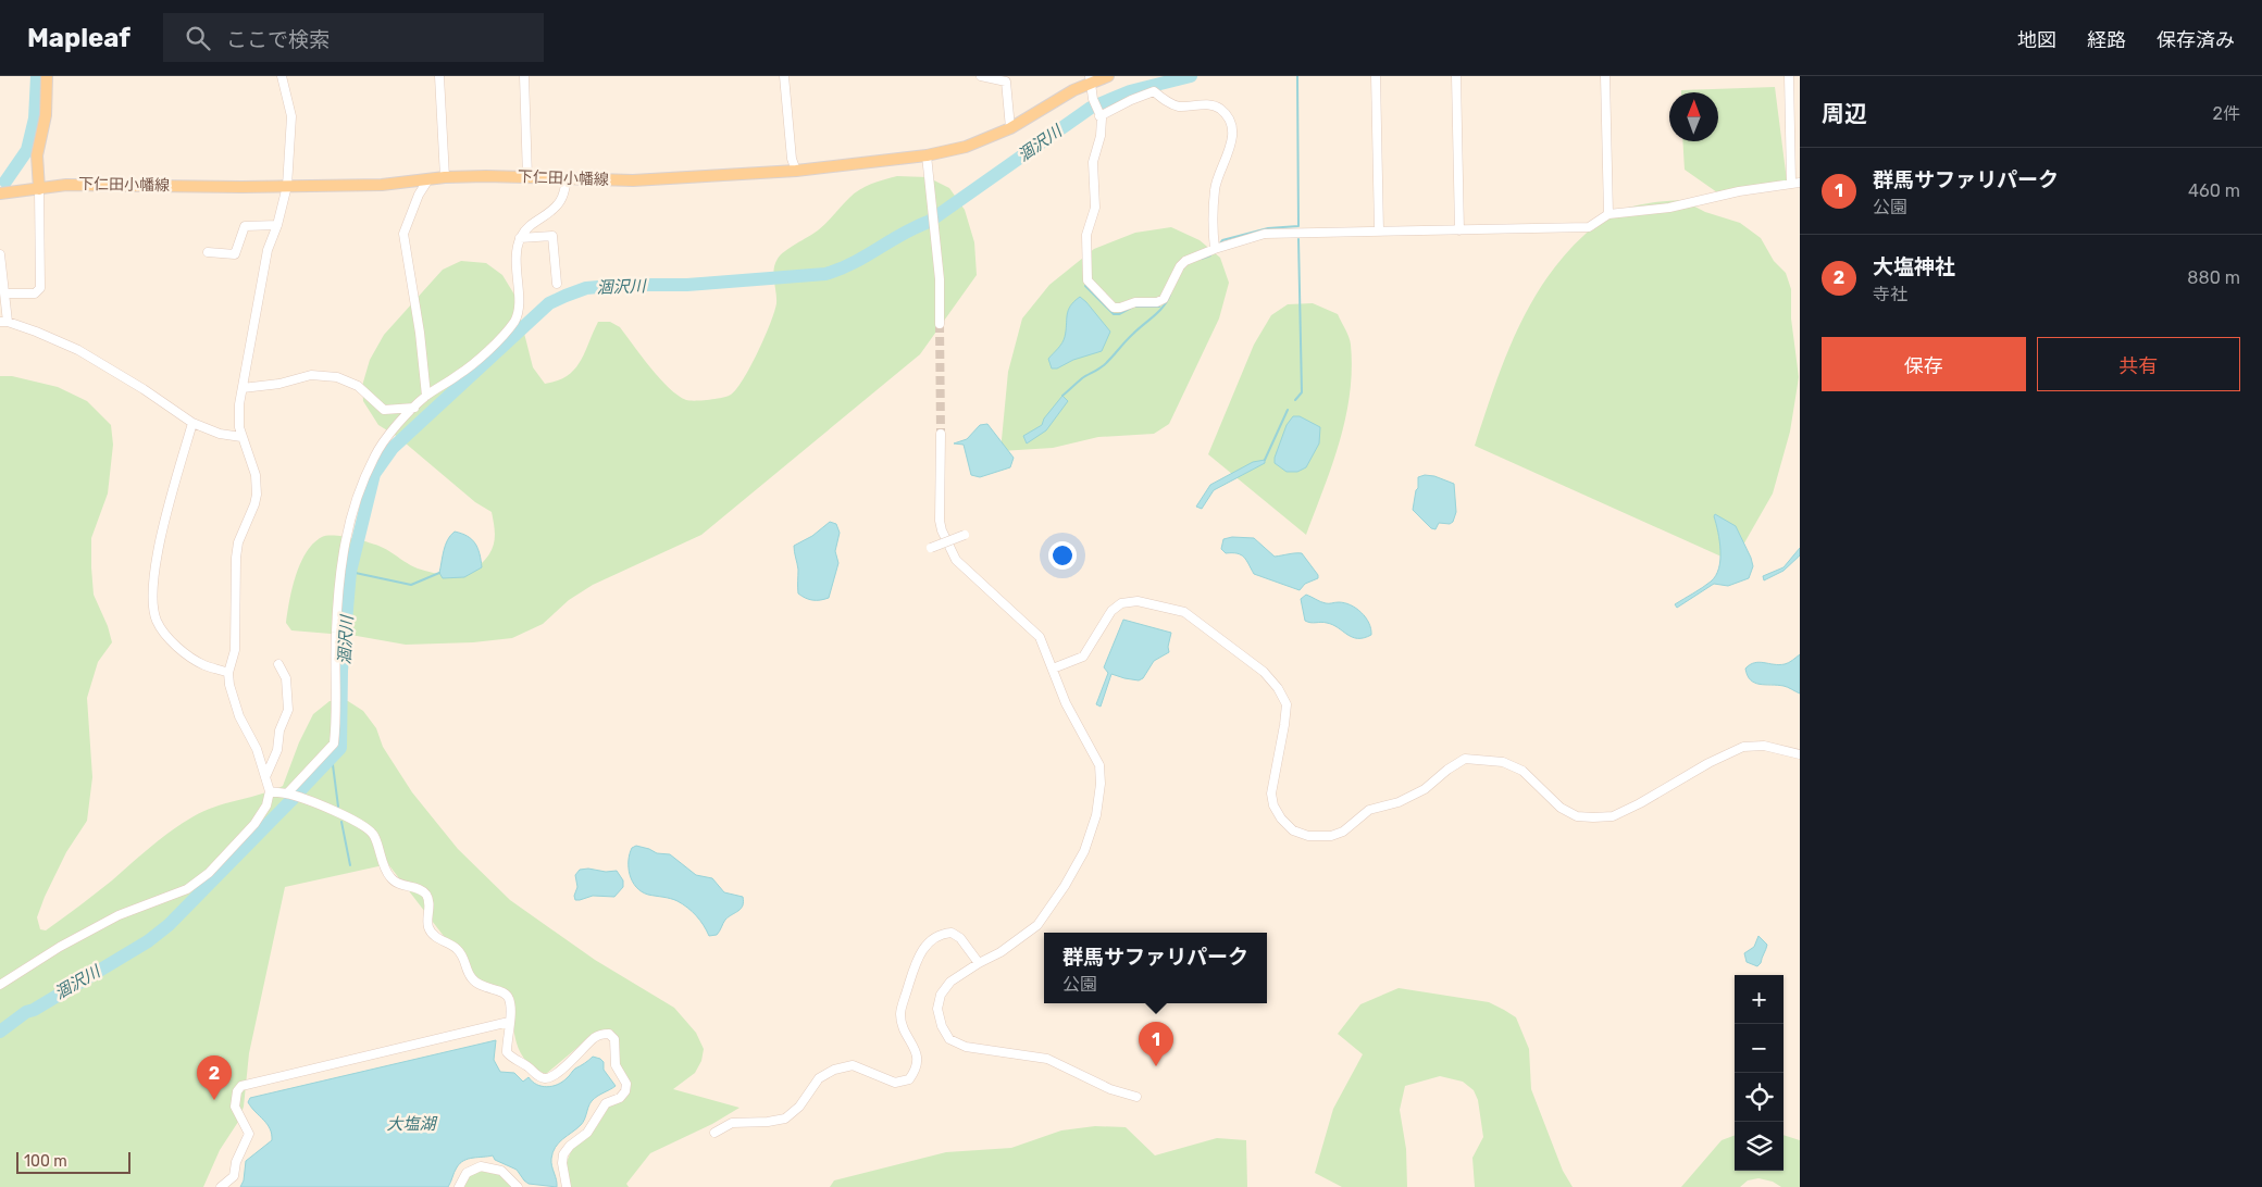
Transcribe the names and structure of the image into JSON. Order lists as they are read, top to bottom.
{
  "streets": {
    "main road": ["下仁田小幡線"]
  },
  "water": ["涸沢川", "大塩湖"],
  "scale_bar": "100 m",
  "north": "top",
  "page": {
    "header": "Mapleaf",
    "search": "ここで検索",
    "nav": ["地図", "経路", "保存済み"],
    "heading": ["周辺", "2件"],
    "list": [
      {
        "mark": "1",
        "name": "群馬サファリパーク",
        "note": "公園",
        "value": "460 m"
      },
      {
        "mark": "2",
        "name": "大塩神社",
        "note": "寺社",
        "value": "880 m"
      }
    ],
    "buttons": ["保存", "共有"],
    "popup": ["群馬サファリパーク", "公園"],
    "map_buttons": ["+", "−"],
    "pins": ["1", "2"],
    "scale": "100 m"
  }
}
